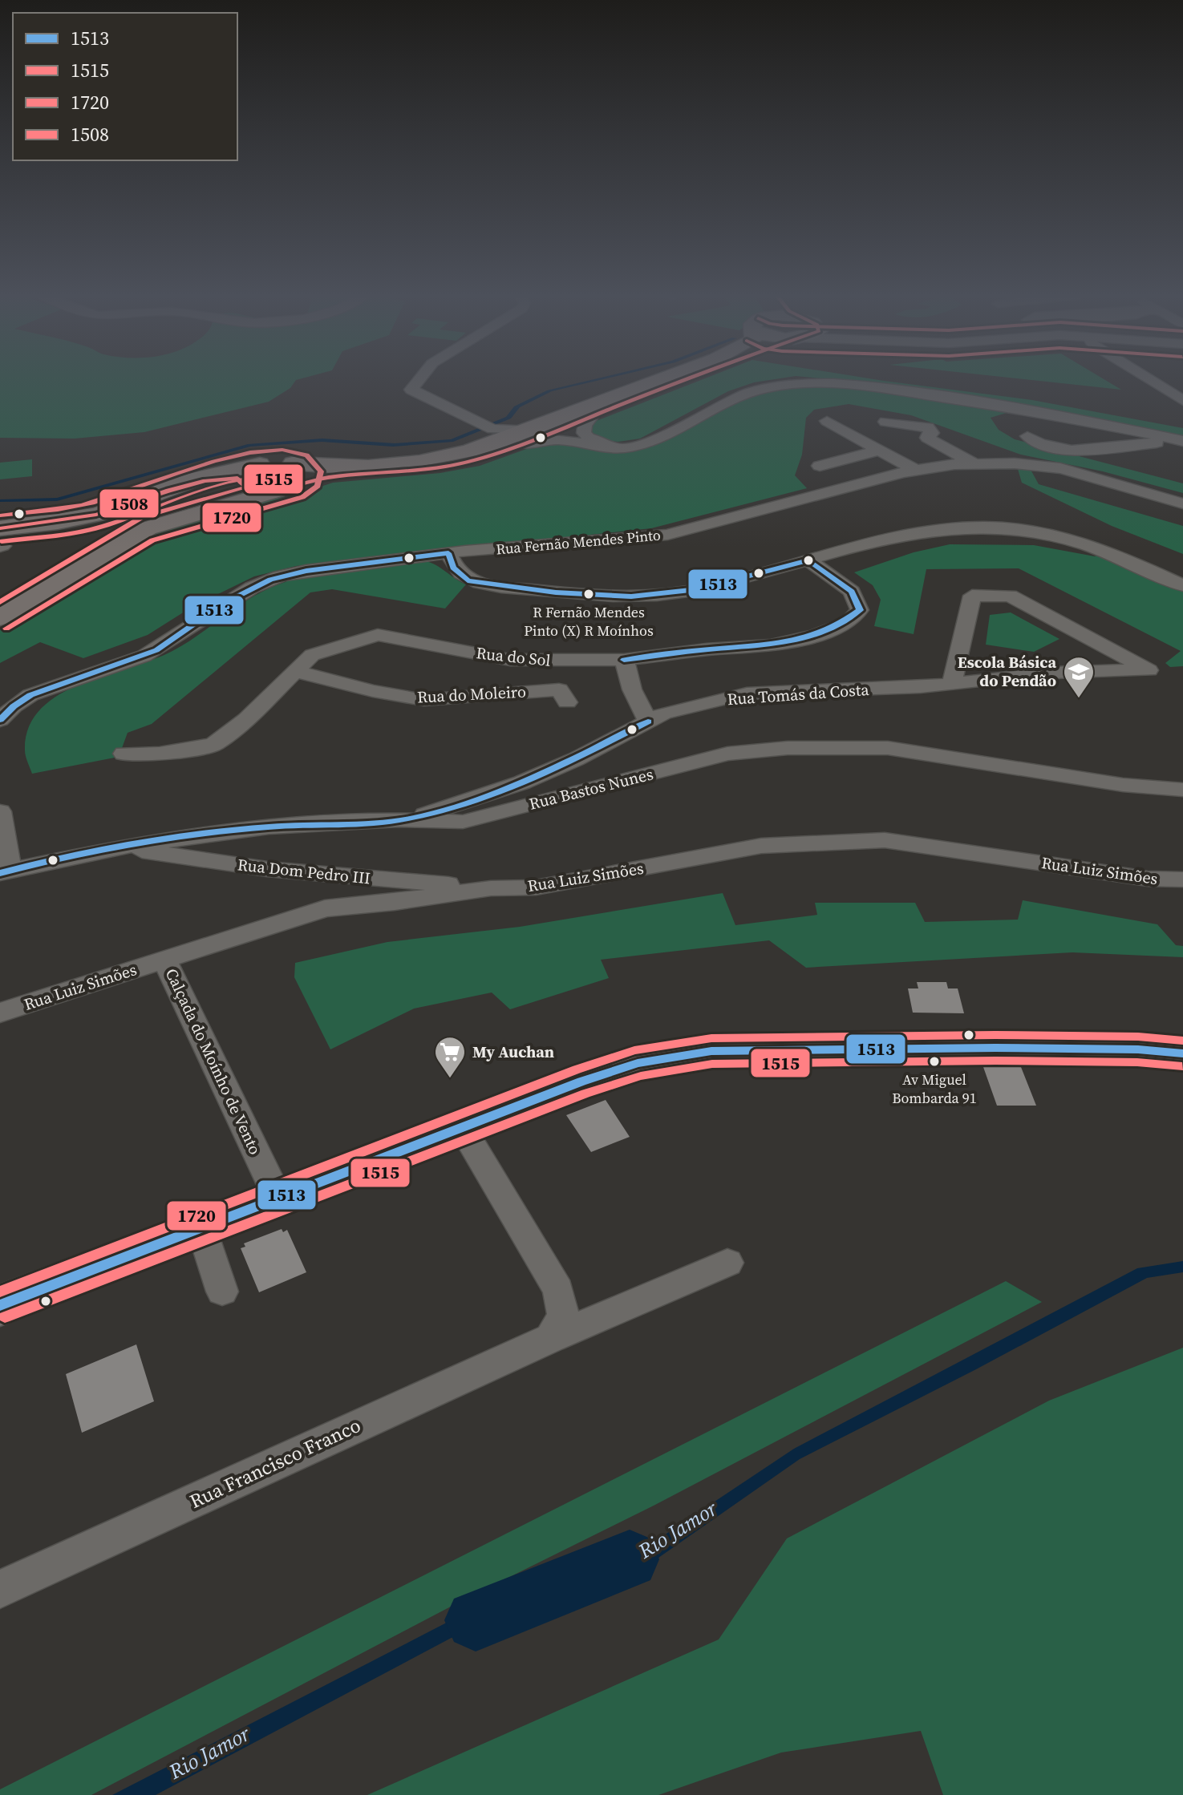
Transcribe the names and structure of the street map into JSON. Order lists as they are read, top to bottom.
{
  "streets": {
    "street": [
      "Rua Fernão Mendes Pinto",
      "Rua do Sol",
      "Rua do Moleiro",
      "Rua Tomás da Costa",
      "Rua Bastos Nunes",
      "Rua Luiz Simões",
      "Rua Dom Pedro III",
      "Calçada do Moínho de Vento",
      "Rua Francisco Franco"
    ]
  },
  "crossings": [
    ["Rua do Sol", "Rua do Moleiro"],
    ["Rua Tomás da Costa", "Rua Bastos Nunes"],
    ["Rua Bastos Nunes", "Rua Dom Pedro III"],
    ["Rua Luiz Simões", "Rua Dom Pedro III"],
    ["Rua Luiz Simões", "Calçada do Moínho de Vento"]
  ],
  "water": ["Rio Jamor"],
  "places": {
    "other": ["R Fernão Mendes Pinto (X) R Moínhos", "Av Miguel Bombarda 91"],
    "school or university": ["Escola Básica do Pendão"],
    "supermarket": ["My Auchan"]
  },
  "lines": [
    "transit line 1508",
    "transit line 1720",
    "transit line 1515",
    "transit line 1513"
  ],
  "legend": [
    "1513",
    "1515",
    "1720",
    "1508"
  ]
}
